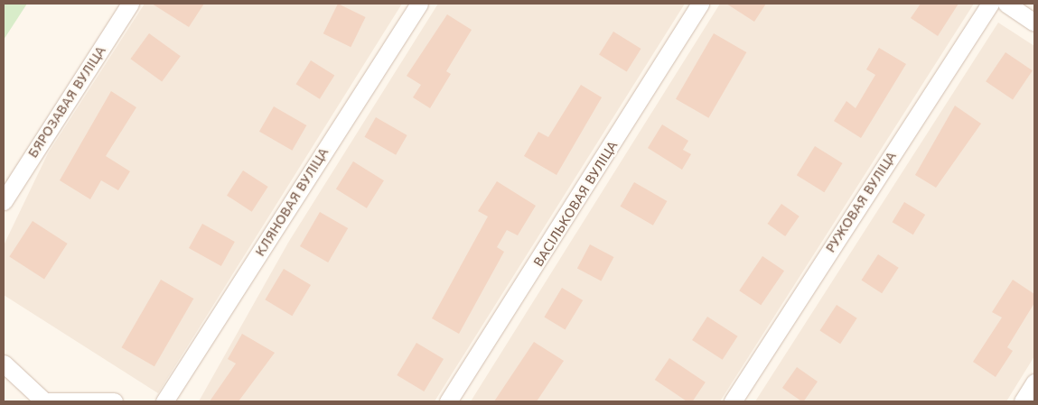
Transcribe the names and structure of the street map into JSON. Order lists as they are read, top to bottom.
{
  "streets": {
    "street": [
      "БЯРОЗАВАЯ ВУЛІЦА",
      "КЛЯНОВАЯ ВУЛІЦА",
      "РУЖОВАЯ ВУЛІЦА",
      "ВАСІЛЬКОВАЯ ВУЛІЦА"
    ]
  }
}
